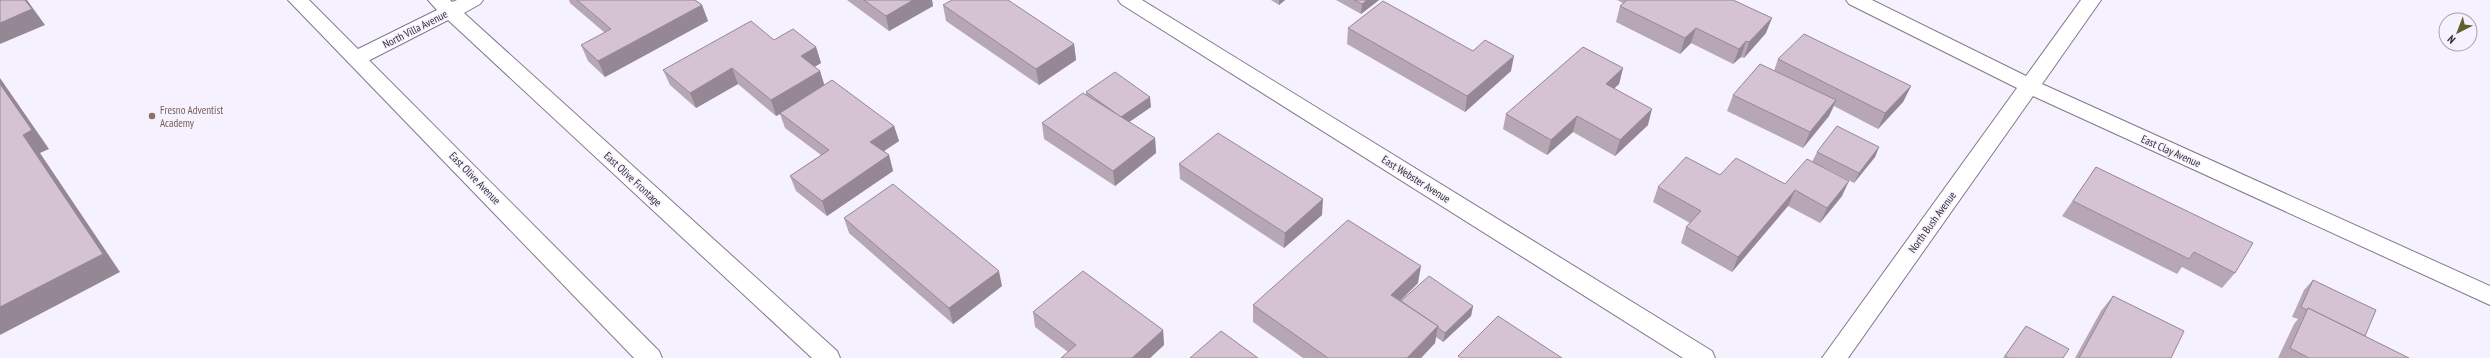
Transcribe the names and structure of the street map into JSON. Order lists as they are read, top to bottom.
{
  "streets": {
    "street": [
      "North Villa Avenue",
      "East Clay Avenue",
      "East Olive Avenue",
      "East Olive Frontage",
      "East Webster Avenue",
      "North Bush Avenue"
    ]
  },
  "crossings": [
    ["North Villa Avenue", "East Olive Avenue"],
    ["North Villa Avenue", "East Olive Frontage"],
    ["East Clay Avenue", "North Bush Avenue"]
  ],
  "places": ["Fresno Adventist Academy"],
  "north": "bottom left"
}
